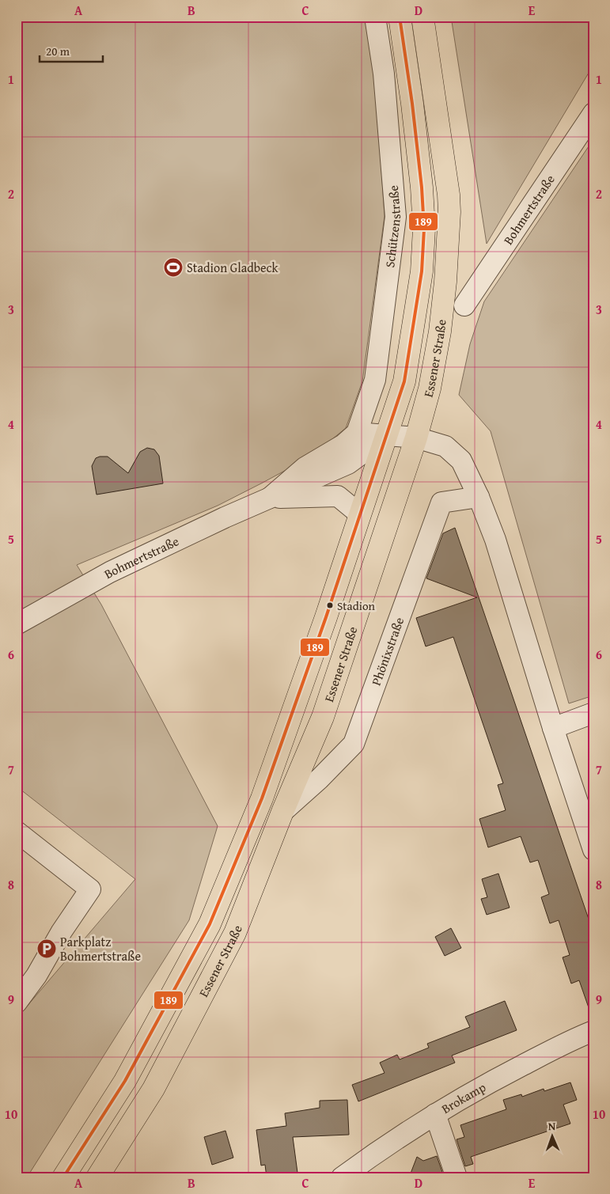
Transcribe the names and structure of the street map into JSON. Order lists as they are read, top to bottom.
{
  "streets": {
    "main road": ["Essener Straße"],
    "street": [
      "Bohmertstraße",
      "Schützenstraße",
      "Phönixstraße",
      "Brokamp"
    ]
  },
  "crossings": [
    ["Bohmertstraße", "Schützenstraße"],
    ["Bohmertstraße", "Essener Straße"],
    ["Essener Straße", "Phönixstraße"]
  ],
  "places": {
    "sports": ["Stadion Gladbeck"],
    "other": ["Stadion"],
    "parking": ["Parkplatz Bohmertstraße"]
  },
  "lines": ["transit line 189"],
  "scale_bar": "20 m",
  "north": "top",
  "grid": {
    "columns": [
      "A",
      "B",
      "C",
      "D",
      "E"
    ],
    "rows": [
      "1",
      "2",
      "3",
      "4",
      "5",
      "6",
      "7",
      "8",
      "9",
      "10"
    ]
  }
}
